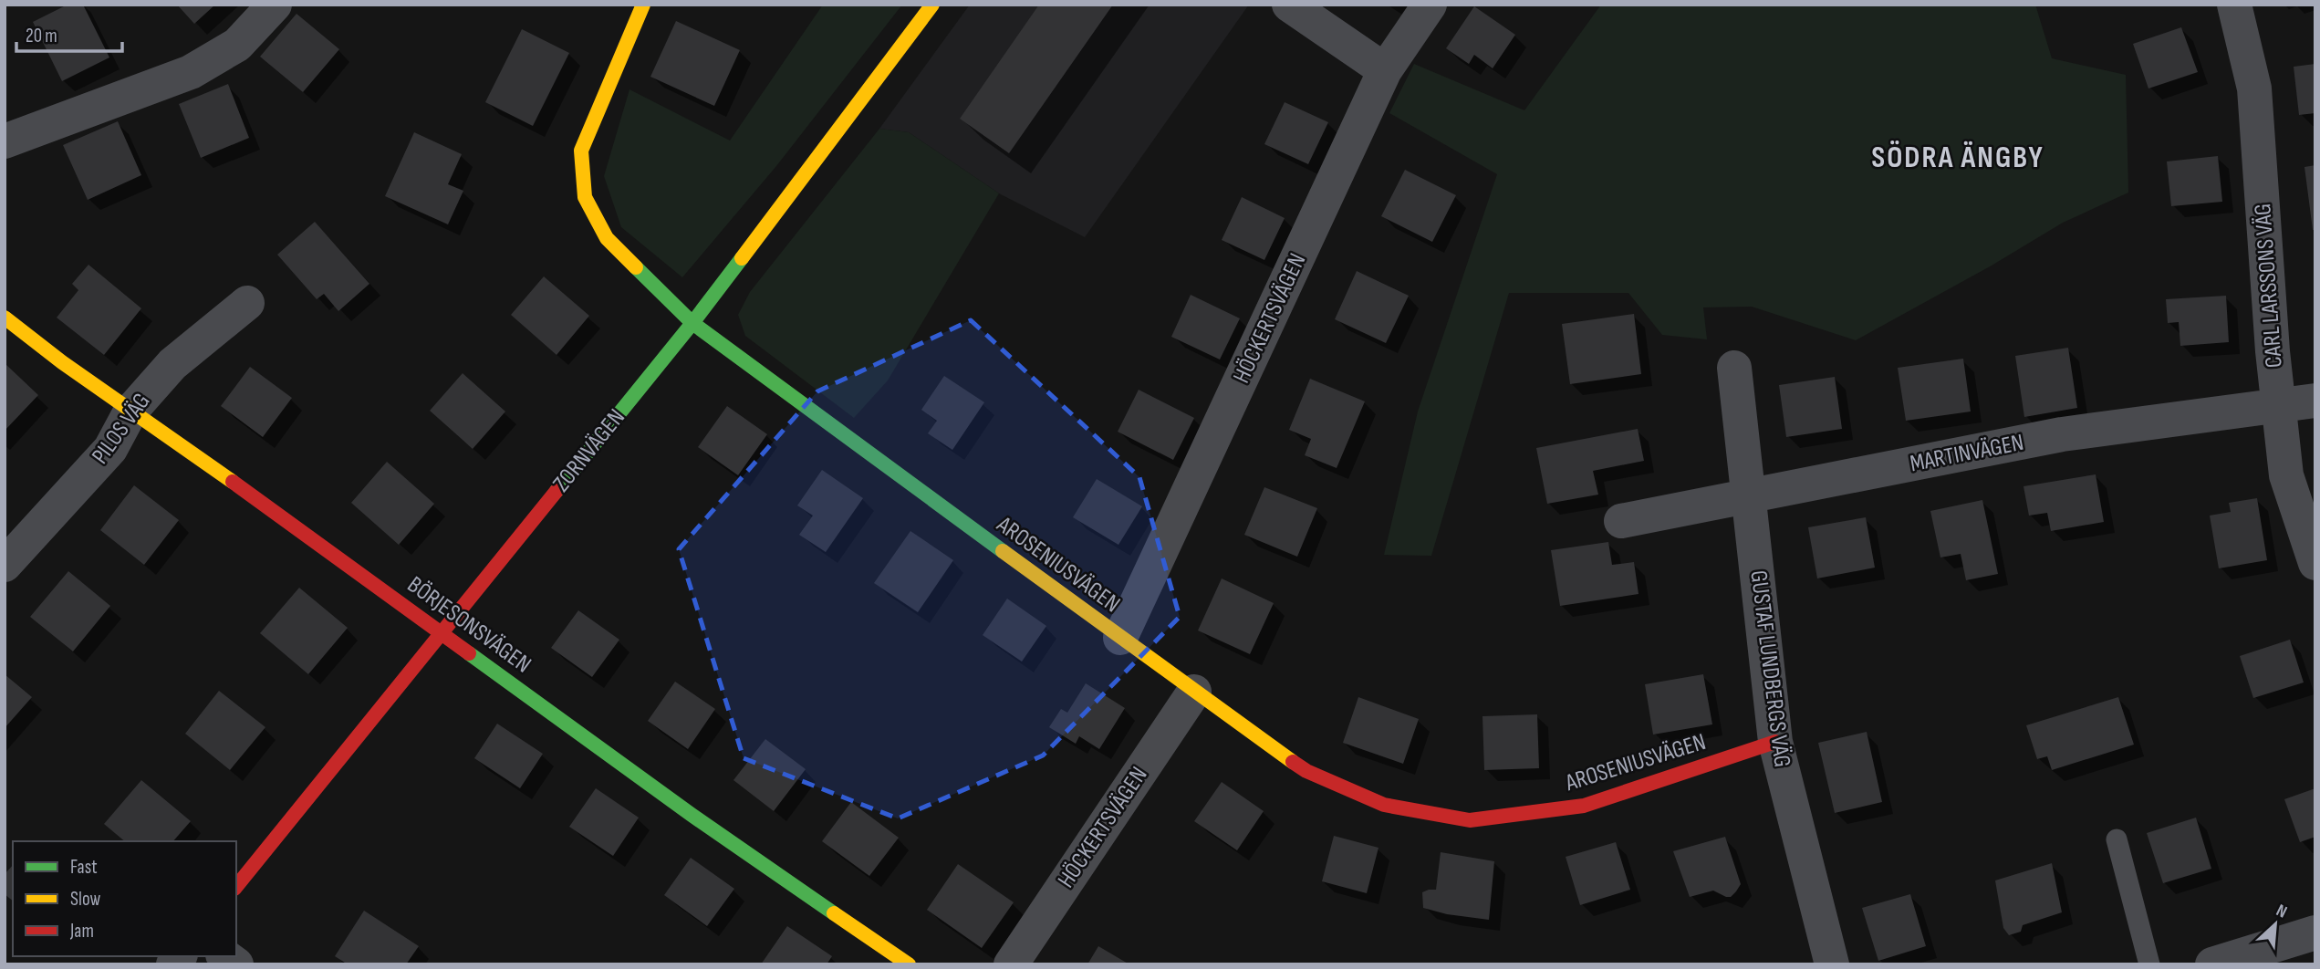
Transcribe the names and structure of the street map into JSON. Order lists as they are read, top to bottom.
{
  "streets": {
    "street": [
      "CARL LARSSONS VÄG",
      "HÖCKERTSVÄGEN",
      "PILOS VÄG",
      "ZORNVÄGEN",
      "MARTINVÄGEN",
      "AROSENIUSVÄGEN",
      "BÖRJESONSVÄGEN",
      "GUSTAF LUNDBERGS VÄG"
    ]
  },
  "crossings": [
    ["CARL LARSSONS VÄG", "MARTINVÄGEN"],
    ["HÖCKERTSVÄGEN", "AROSENIUSVÄGEN"],
    ["PILOS VÄG", "BÖRJESONSVÄGEN"],
    ["ZORNVÄGEN", "AROSENIUSVÄGEN"],
    ["ZORNVÄGEN", "BÖRJESONSVÄGEN"],
    ["MARTINVÄGEN", "GUSTAF LUNDBERGS VÄG"],
    ["AROSENIUSVÄGEN", "GUSTAF LUNDBERGS VÄG"]
  ],
  "districts": ["SÖDRA ÄNGBY"],
  "legend": ["Fast", "Slow", "Jam"],
  "scale_bar": "20 m",
  "north": "top right"
}
